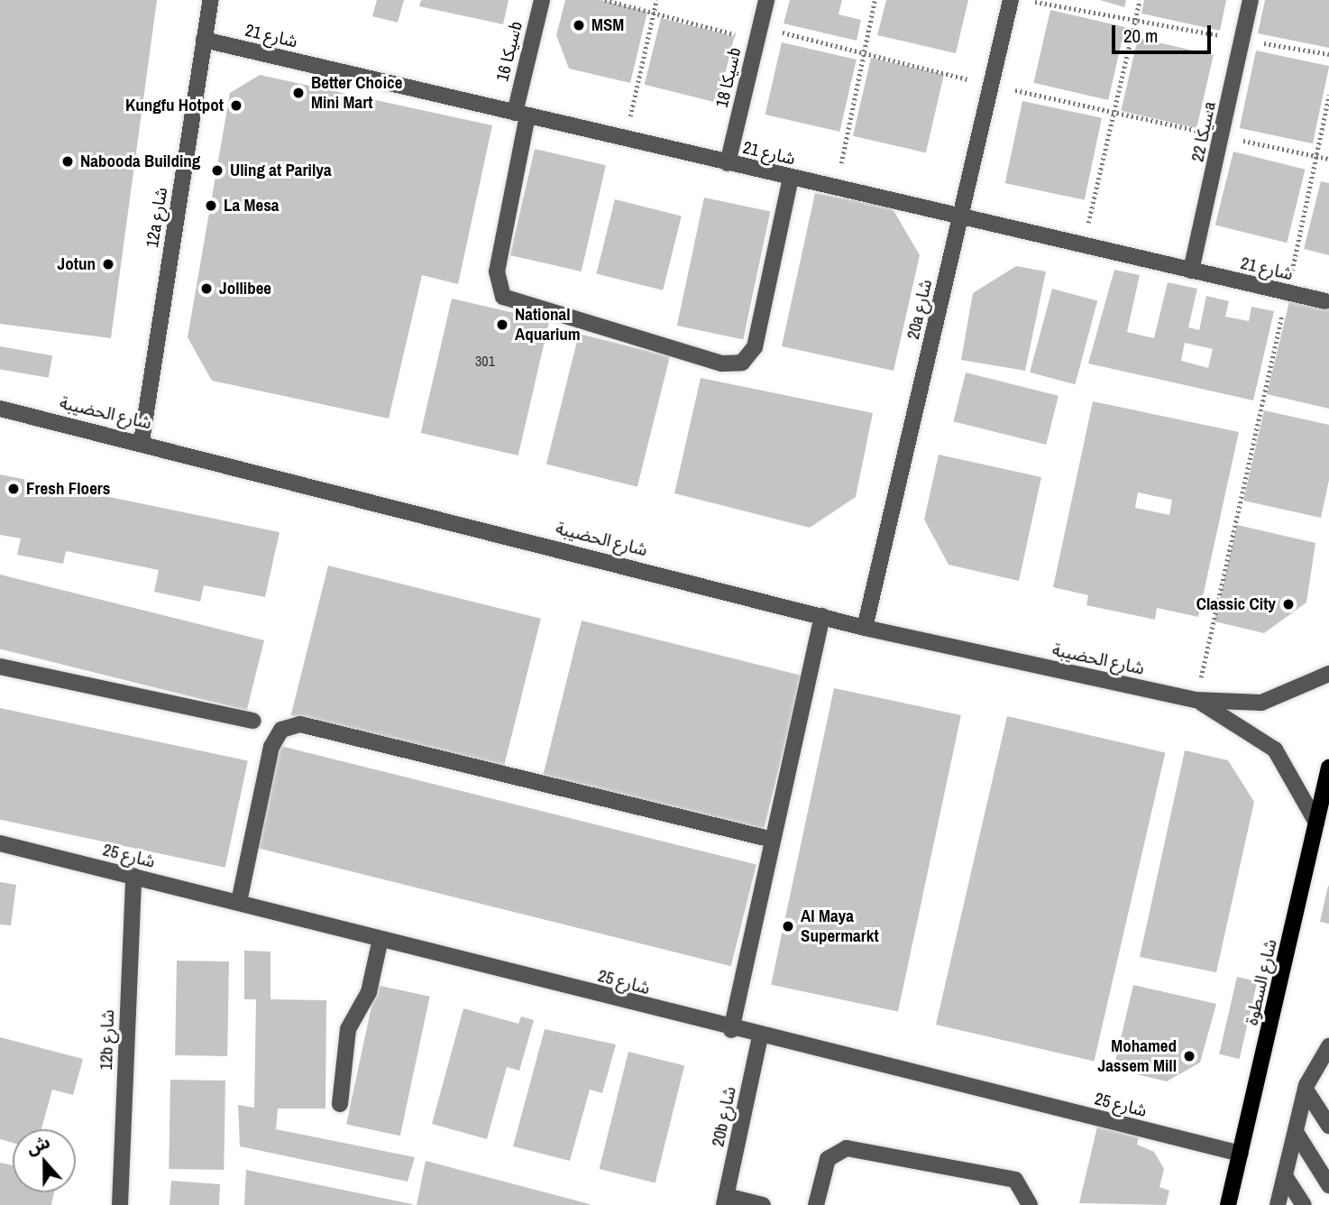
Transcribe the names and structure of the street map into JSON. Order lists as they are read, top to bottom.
{
  "streets": {
    "main road": ["شارع السطوة"],
    "street": [
      "شارع 21",
      "سيكا 16b",
      "سيكا 18b",
      "سيكا 22a",
      "12a شارع",
      "20a شارع",
      "شارع الحضيبة",
      "شارع 25",
      "12b شارع",
      "20b شارع"
    ]
  },
  "crossings": [
    ["شارع 21", "سيكا 16b"],
    ["شارع 21", "سيكا 18b"],
    ["شارع 21", "سيكا 22a"],
    ["شارع 21", "12a شارع"],
    ["شارع 21", "20a شارع"],
    ["12a شارع", "شارع الحضيبة"],
    ["20a شارع", "شارع الحضيبة"],
    ["شارع الحضيبة", "شارع السطوة"],
    ["شارع 25", "شارع السطوة"],
    ["شارع 25", "12b شارع"],
    ["شارع 25", "20b شارع"]
  ],
  "places": [
    "MSM",
    "Better Choice Mini Mart",
    "Kungfu Hotpot",
    "Nabooda Building",
    "Uling at Parilya",
    "La Mesa",
    "Jotun",
    "Jollibee",
    "National Aquarium",
    "Fresh Floers",
    "Classic City",
    "Al Maya Supermarkt",
    "Mohamed Jassem Mill"
  ],
  "house_numbers": ["301"],
  "scale_bar": "20 m",
  "north": "top"
}
